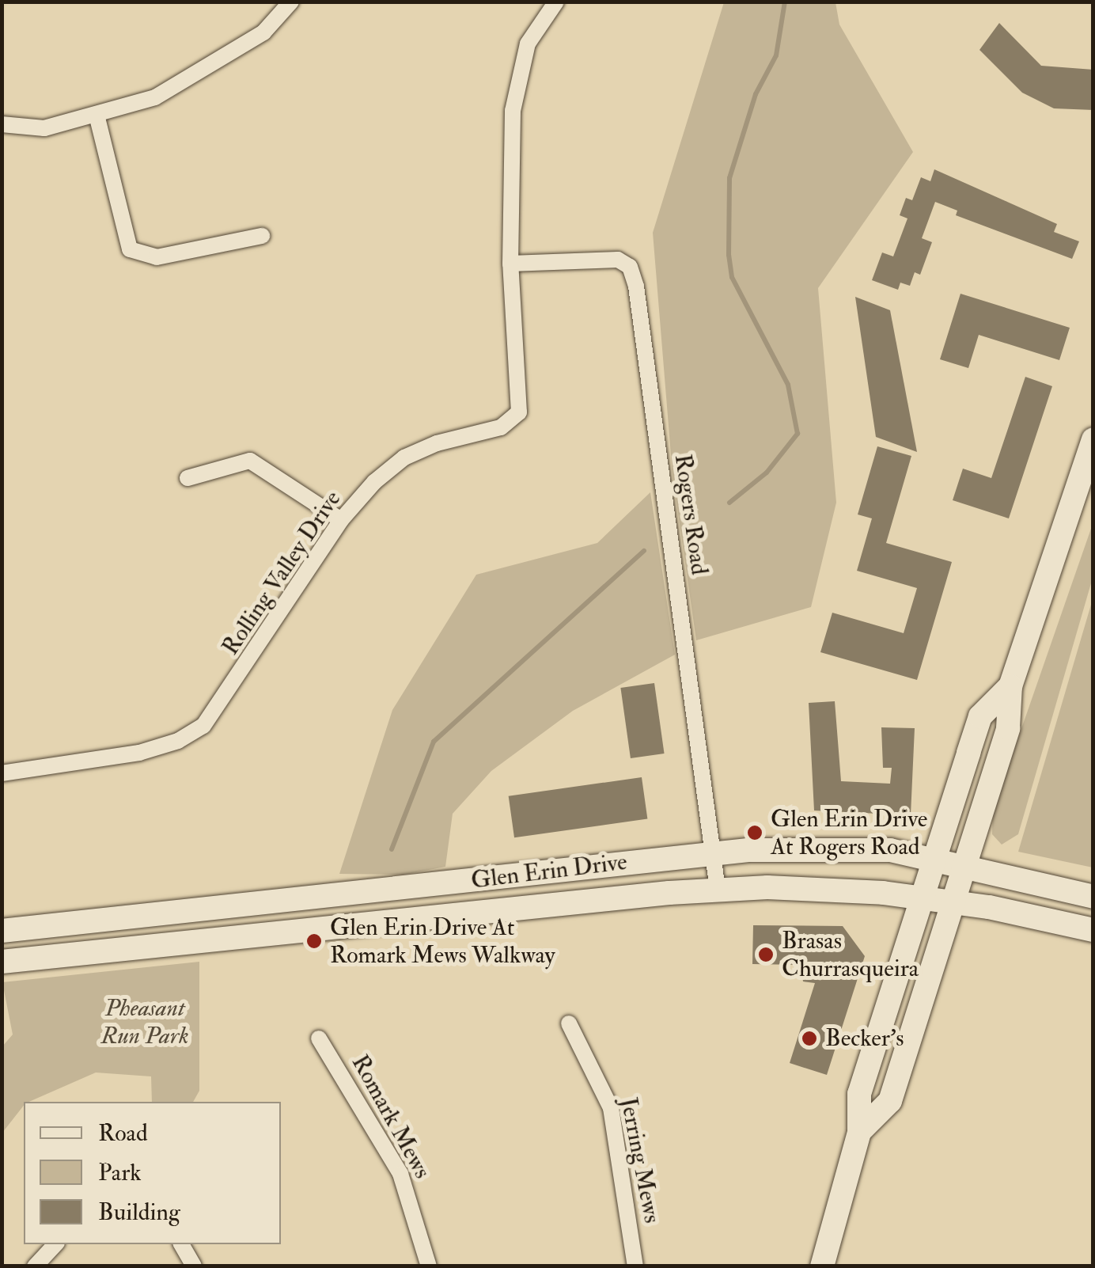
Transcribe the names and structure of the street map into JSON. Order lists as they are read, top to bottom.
{
  "streets": {
    "street": [
      "Rogers Road",
      "Rolling Valley Drive",
      "Glen Erin Drive",
      "Romark Mews",
      "Jerring Mews"
    ]
  },
  "crossings": [
    ["Rogers Road", "Rolling Valley Drive"],
    ["Rogers Road", "Glen Erin Drive"]
  ],
  "parks": ["Pheasant Run Park"],
  "places": [
    "Glen Erin Drive At Rogers Road",
    "Glen Erin Drive At Romark Mews Walkway",
    "Brasas Churrasqueira",
    "Becker's"
  ],
  "legend": ["Road", "Park", "Building"]
}
